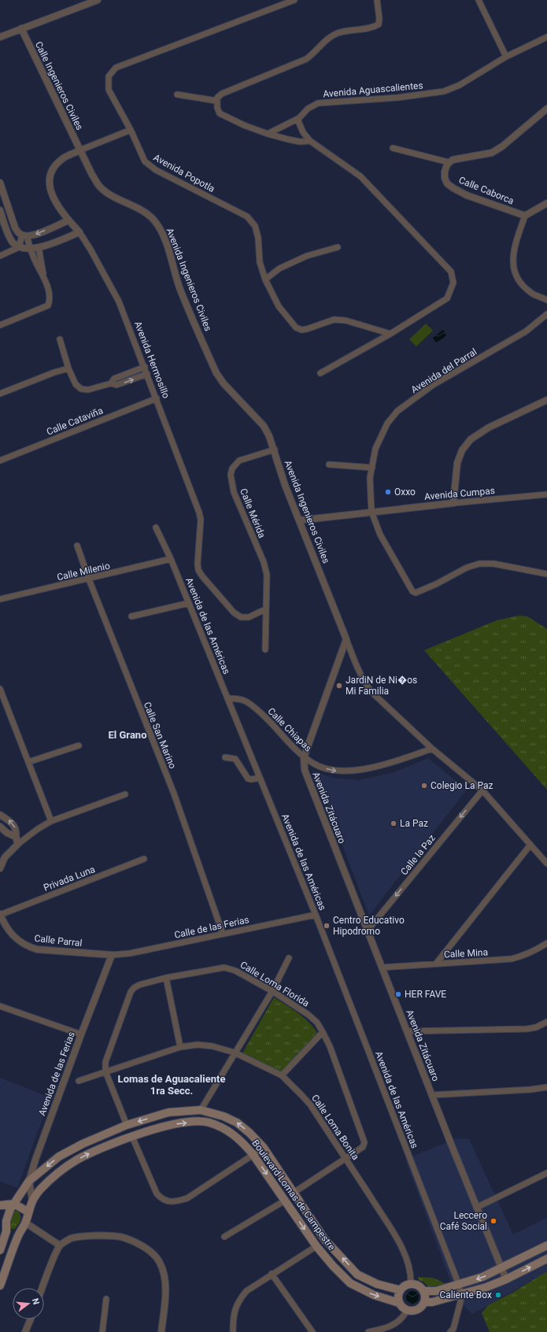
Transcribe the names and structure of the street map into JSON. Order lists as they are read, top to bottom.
{
  "streets": {
    "main road": ["Boulevard Lomas de Campestre"],
    "street": [
      "Calle Ingenieros Civiles",
      "Avenida Aguascalientes",
      "Avenida Popotla",
      "Calle Caborca",
      "Avenida Ingenieros Civiles",
      "Avenida Hermosillo",
      "Avenida del Parral",
      "Calle Cataviña",
      "Avenida Cumpas",
      "Calle Mérida",
      "Calle Milenio",
      "Avenida de las Américas",
      "Calle Chiapas",
      "Calle San Marino",
      "Avenida Zitácuaro",
      "Calle la Paz",
      "Privada Luna",
      "Calle de las Ferias",
      "Calle Parral",
      "Calle Mina",
      "Calle Loma Florida",
      "Avenida de las Ferias",
      "Calle Loma Bonita"
    ]
  },
  "crossings": [
    ["Calle Ingenieros Civiles", "Avenida Ingenieros Civiles"],
    ["Calle Ingenieros Civiles", "Avenida Hermosillo"],
    ["Avenida Popotla", "Avenida Hermosillo"],
    ["Avenida Ingenieros Civiles", "Avenida Hermosillo"],
    ["Avenida Ingenieros Civiles", "Avenida Cumpas"],
    ["Avenida Ingenieros Civiles", "Calle Mérida"],
    ["Avenida Ingenieros Civiles", "Calle Chiapas"],
    ["Avenida Ingenieros Civiles", "Avenida Zitácuaro"],
    ["Avenida Ingenieros Civiles", "Calle la Paz"],
    ["Avenida Hermosillo", "Calle Cataviña"],
    ["Avenida Hermosillo", "Calle Mérida"],
    ["Avenida del Parral", "Avenida Cumpas"],
    ["Calle Milenio", "Avenida de las Américas"],
    ["Calle Milenio", "Calle San Marino"],
    ["Avenida de las Américas", "Calle Chiapas"],
    ["Avenida de las Américas", "Calle de las Ferias"],
    ["Calle Chiapas", "Avenida Zitácuaro"],
    ["Calle San Marino", "Calle de las Ferias"],
    ["Avenida Zitácuaro", "Calle la Paz"],
    ["Avenida Zitácuaro", "Calle Mina"],
    ["Privada Luna", "Calle Parral"],
    ["Calle de las Ferias", "Calle Parral"],
    ["Calle de las Ferias", "Avenida de las Ferias"],
    ["Calle Parral", "Avenida de las Ferias"],
    ["Calle Loma Florida", "Calle Loma Bonita"],
    ["Calle Loma Florida", "Boulevard Lomas de Campestre"],
    ["Avenida de las Ferias", "Boulevard Lomas de Campestre"],
    ["Calle Loma Bonita", "Boulevard Lomas de Campestre"]
  ],
  "one_way": ["Calle Chiapas", "Calle la Paz"],
  "districts": ["El Grano", "Lomas de Aguacaliente 1ra Secc."],
  "places": [
    "Oxxo",
    "JardiN de Ni�os Mi Familia",
    "Colegio La Paz",
    "La Paz",
    "Centro Educativo Hipodromo",
    "HER FAVE",
    "Leccero Café Social",
    "Caliente Box"
  ],
  "north": "right"
}
